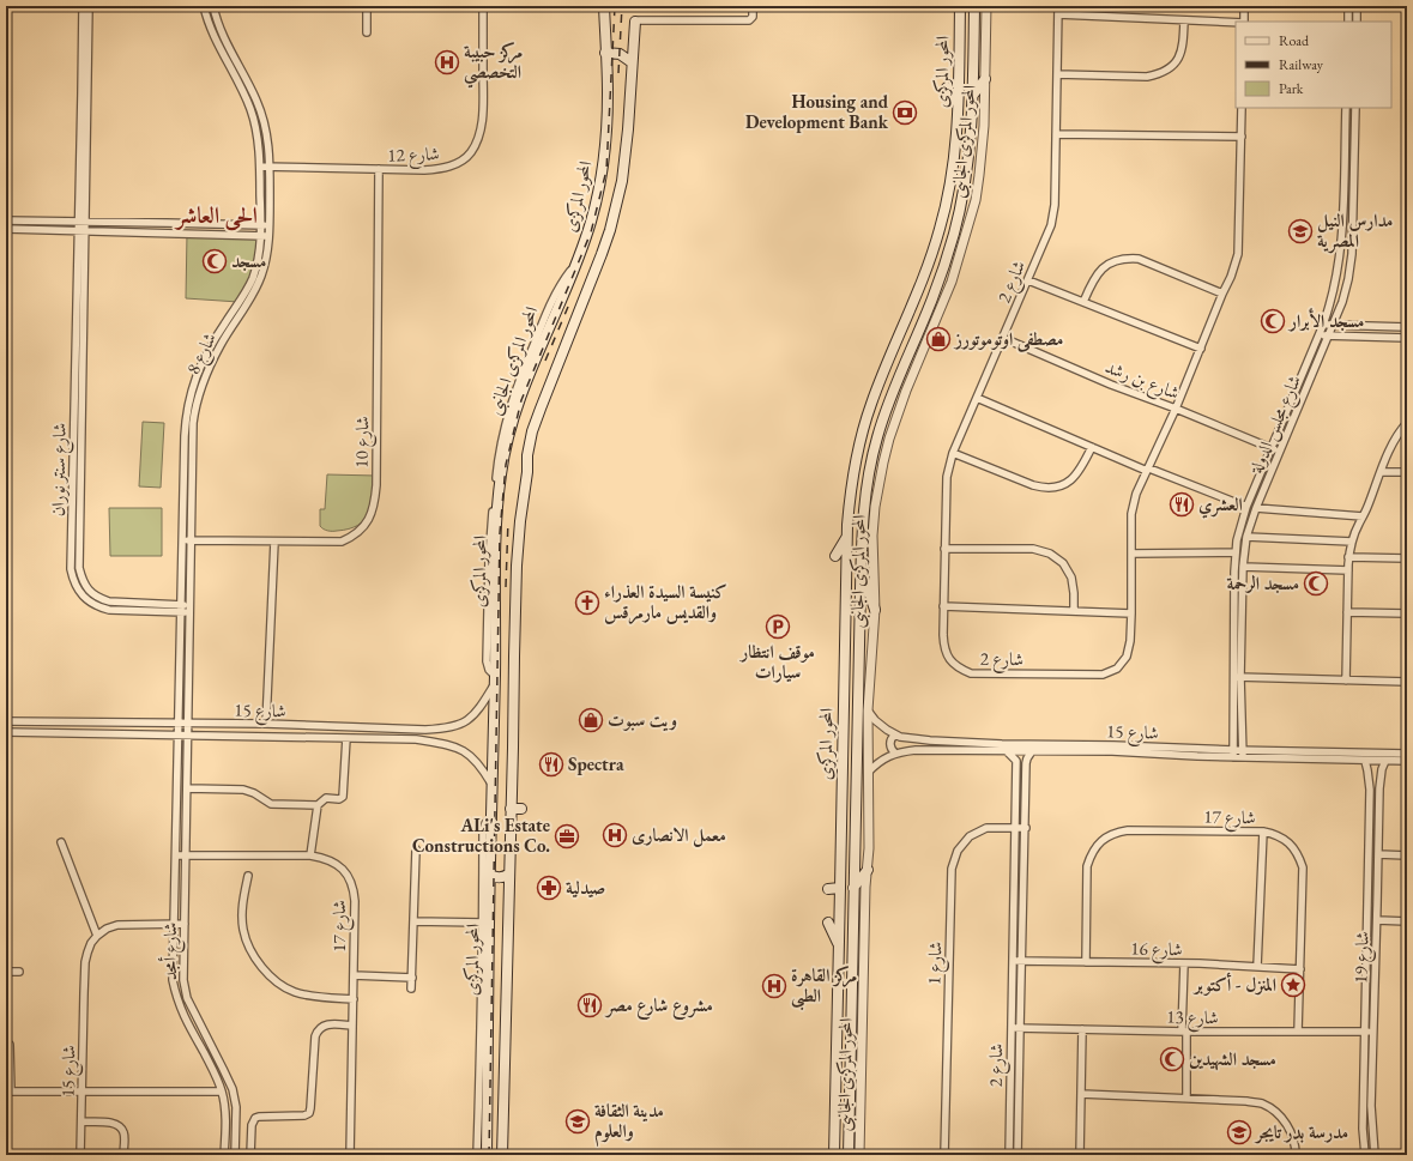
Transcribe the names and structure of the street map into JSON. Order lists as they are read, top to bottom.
{
  "streets": {
    "main road": ["المحور المركزى"],
    "street": [
      "المحور المركزى الجانبى",
      "شارع 12",
      "شارع 2",
      "شارع 8",
      "شارع بن رشد",
      "شارع مجلس الدولة",
      "شارع 10",
      "شارع سنتر نوران",
      "شارع 15",
      "شارع 17",
      "شارع 16",
      "شارع أمجد",
      "شارع 19",
      "شارع 1",
      "شارع 13"
    ]
  },
  "crossings": [
    ["المحور المركزى", "شارع 15"],
    ["المحور المركزى الجانبى", "شارع 15"],
    ["شارع 12", "شارع 8"],
    ["شارع 12", "شارع 10"],
    ["شارع 2", "شارع بن رشد"],
    ["شارع 2", "شارع 15"],
    ["شارع 2", "شارع 16"],
    ["شارع 2", "شارع 1"],
    ["شارع 2", "شارع 13"],
    ["شارع 8", "شارع 10"],
    ["شارع 8", "شارع سنتر نوران"],
    ["شارع 8", "شارع 15"],
    ["شارع 8", "شارع أمجد"],
    ["شارع بن رشد", "شارع مجلس الدولة"],
    ["شارع مجلس الدولة", "شارع 15"],
    ["شارع 15", "شارع أمجد"],
    ["شارع 15", "شارع 19"],
    ["شارع 17", "شارع 16"],
    ["شارع 17", "شارع أمجد"],
    ["شارع 17", "شارع 13"],
    ["شارع 19", "شارع 13"]
  ],
  "districts": ["الحى العاشر"],
  "places": {
    "hospital": ["مركز حبيبة التخصصي", "معمل الانصارى", "مركز القاهرة الطبى"],
    "bank": ["Housing and Development Bank"],
    "school or university": ["مدارس النيل المصرية", "مدينة الثقافة والعلوم", "مدرسة بدر تايجر"],
    "mosque": [
      "مسجد",
      "مسجد الأبرار",
      "مسجد الرحمة",
      "مسجد الشهيدين"
    ],
    "shop": ["مصطفى اوتوموتورز", "ويت سبوت"],
    "restaurant": ["العشري", "Spectra", "مشروع شارع مصر"],
    "church": ["كنيسة السيدة العذراء والقديس مارمرقس"],
    "parking": ["موقف انتظار سيارات"],
    "office": ["ALi's Estate Constructions Co."],
    "pharmacy": ["صيدلية"],
    "place": ["المنزل - أكتوبر"]
  },
  "legend": ["Road", "Railway", "Park"]
}
